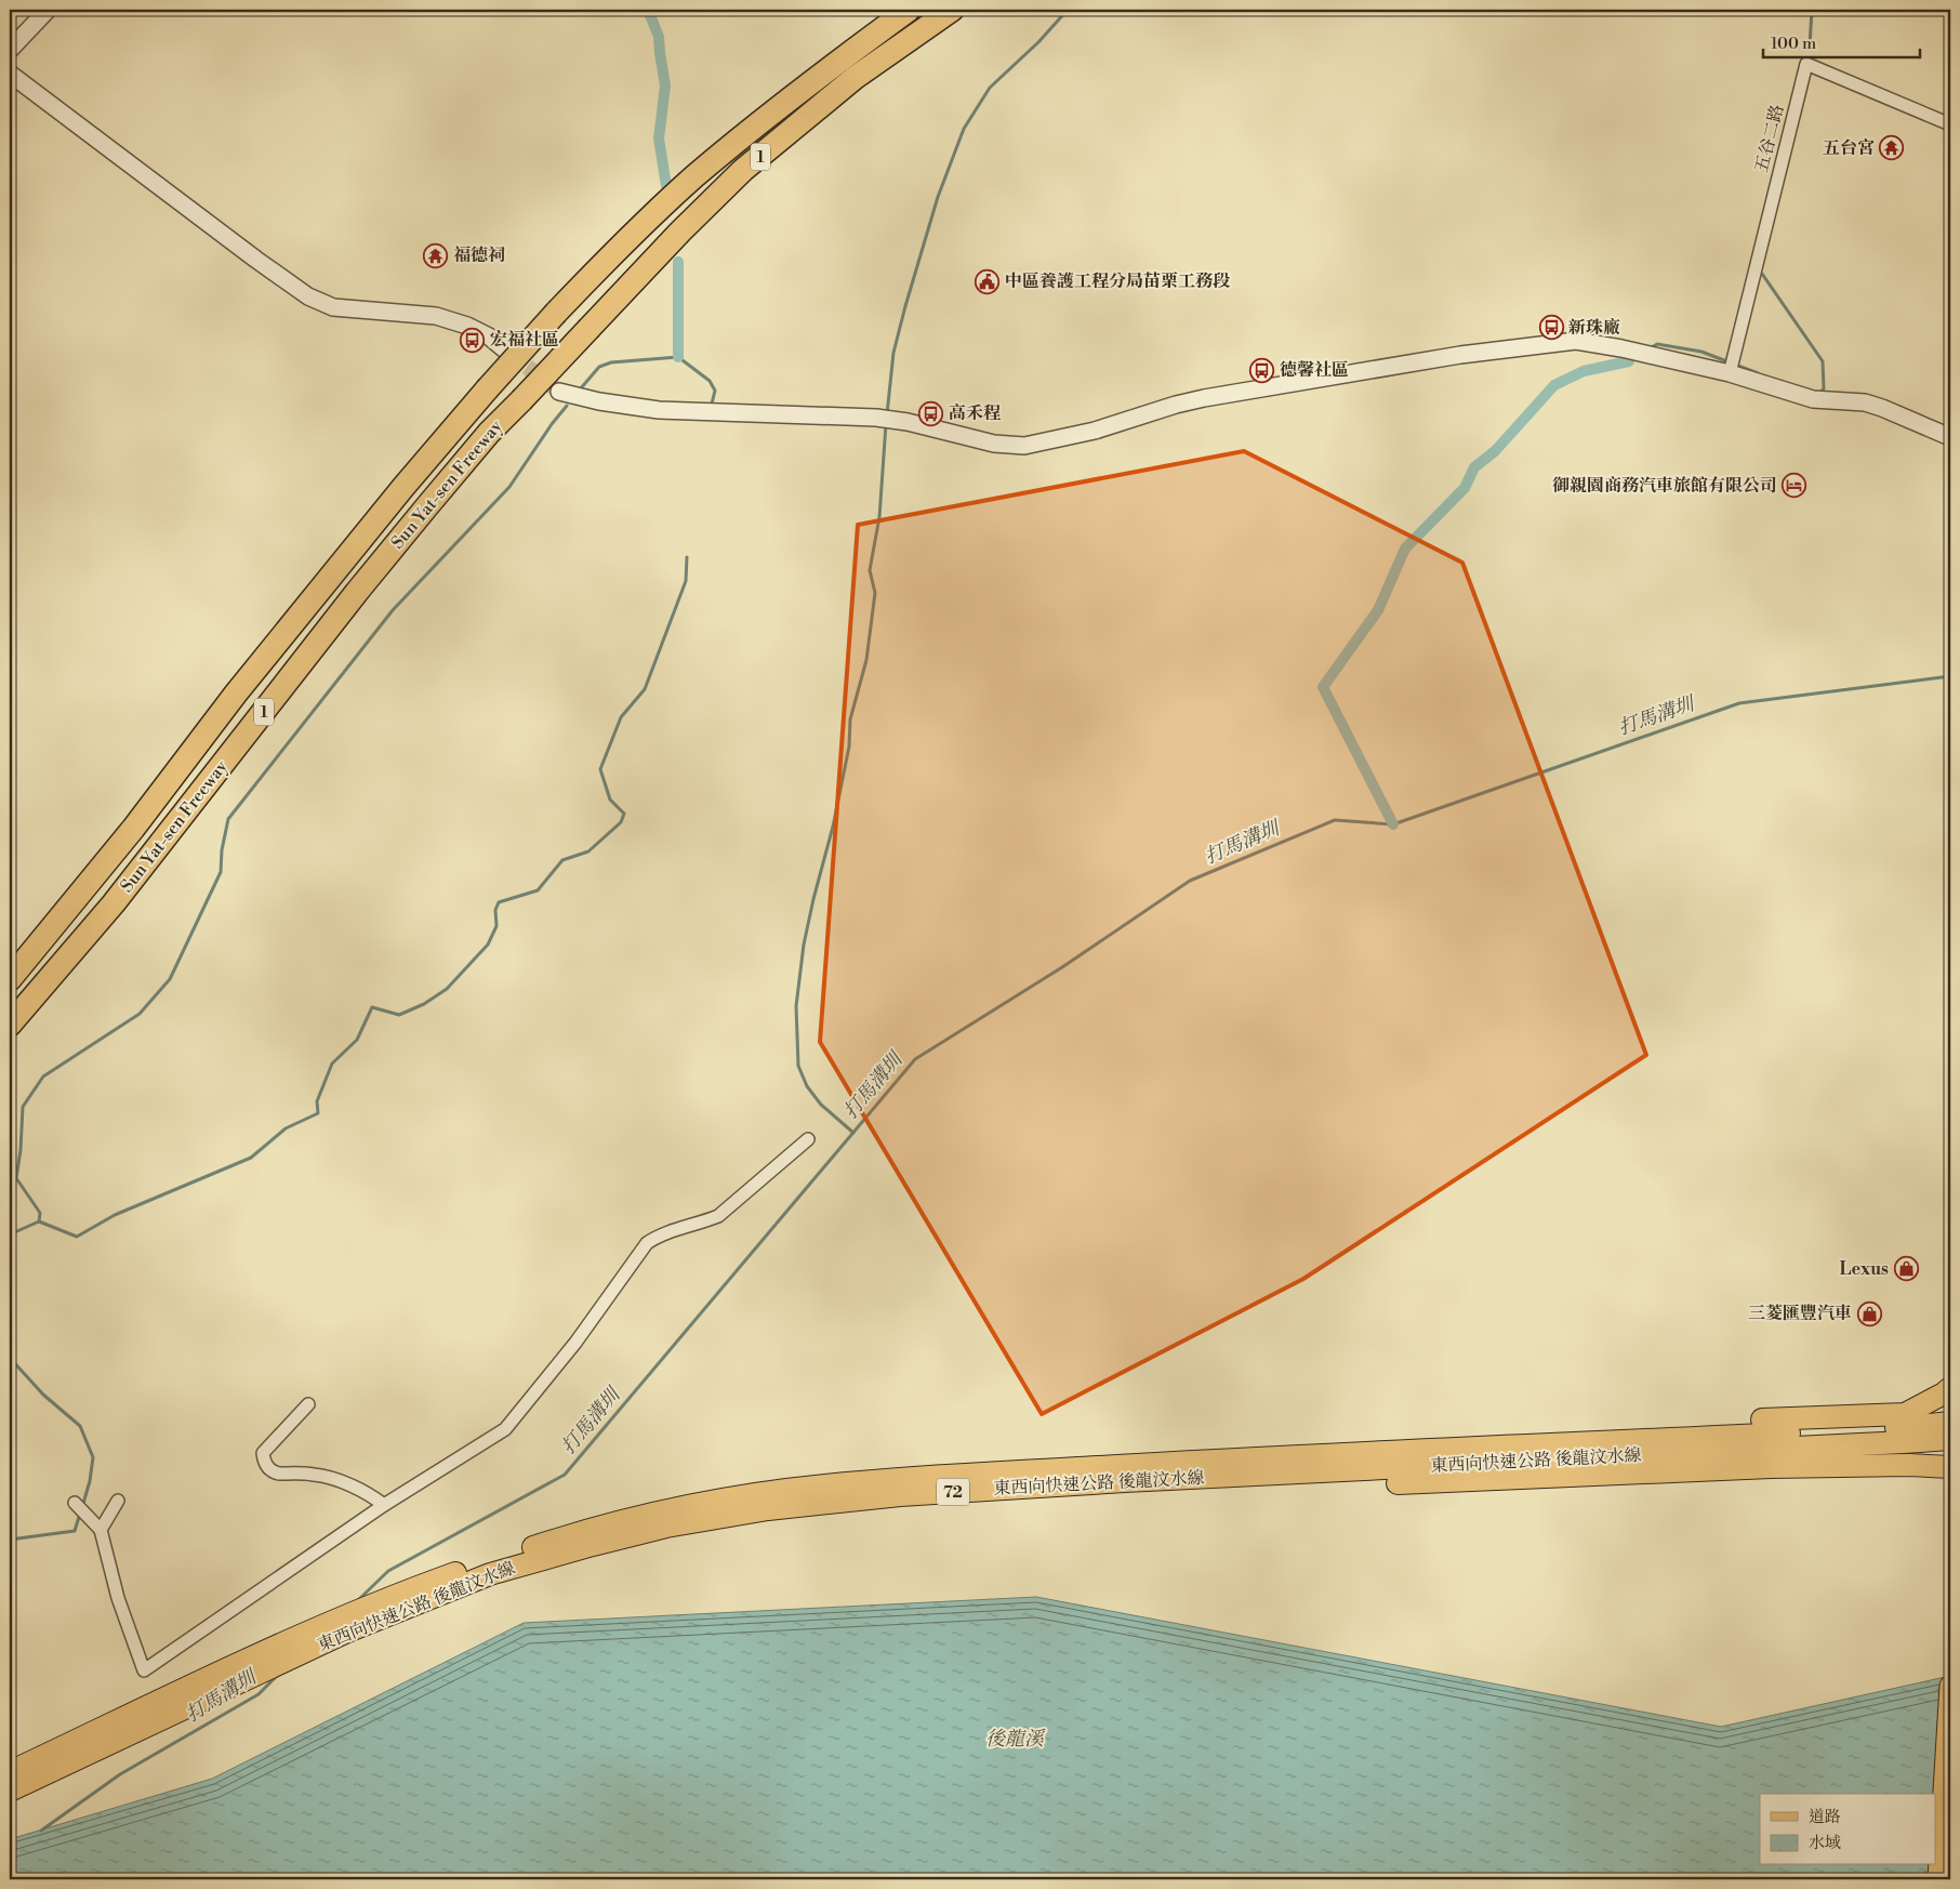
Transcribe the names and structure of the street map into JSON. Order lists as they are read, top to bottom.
{
  "streets": {
    "highway": [
      "1",
      "Sun Yat-sen Freeway",
      "東西向快速公路 後龍汶水線",
      "72"
    ],
    "street": ["五谷二路"]
  },
  "water": ["打馬溝圳", "後龍溪"],
  "places": {
    "temple": ["五台宮", "福德祠"],
    "public building": ["中區養護工程分局苗栗工務段"],
    "bus stop": [
      "新珠廠",
      "宏福社區",
      "德馨社區",
      "高禾程"
    ],
    "hotel": ["御親園商務汽車旅館有限公司"],
    "shop": ["Lexus", "三菱匯豐汽車"]
  },
  "legend": ["道路", "水域"],
  "scale_bar": "100 m"
}
